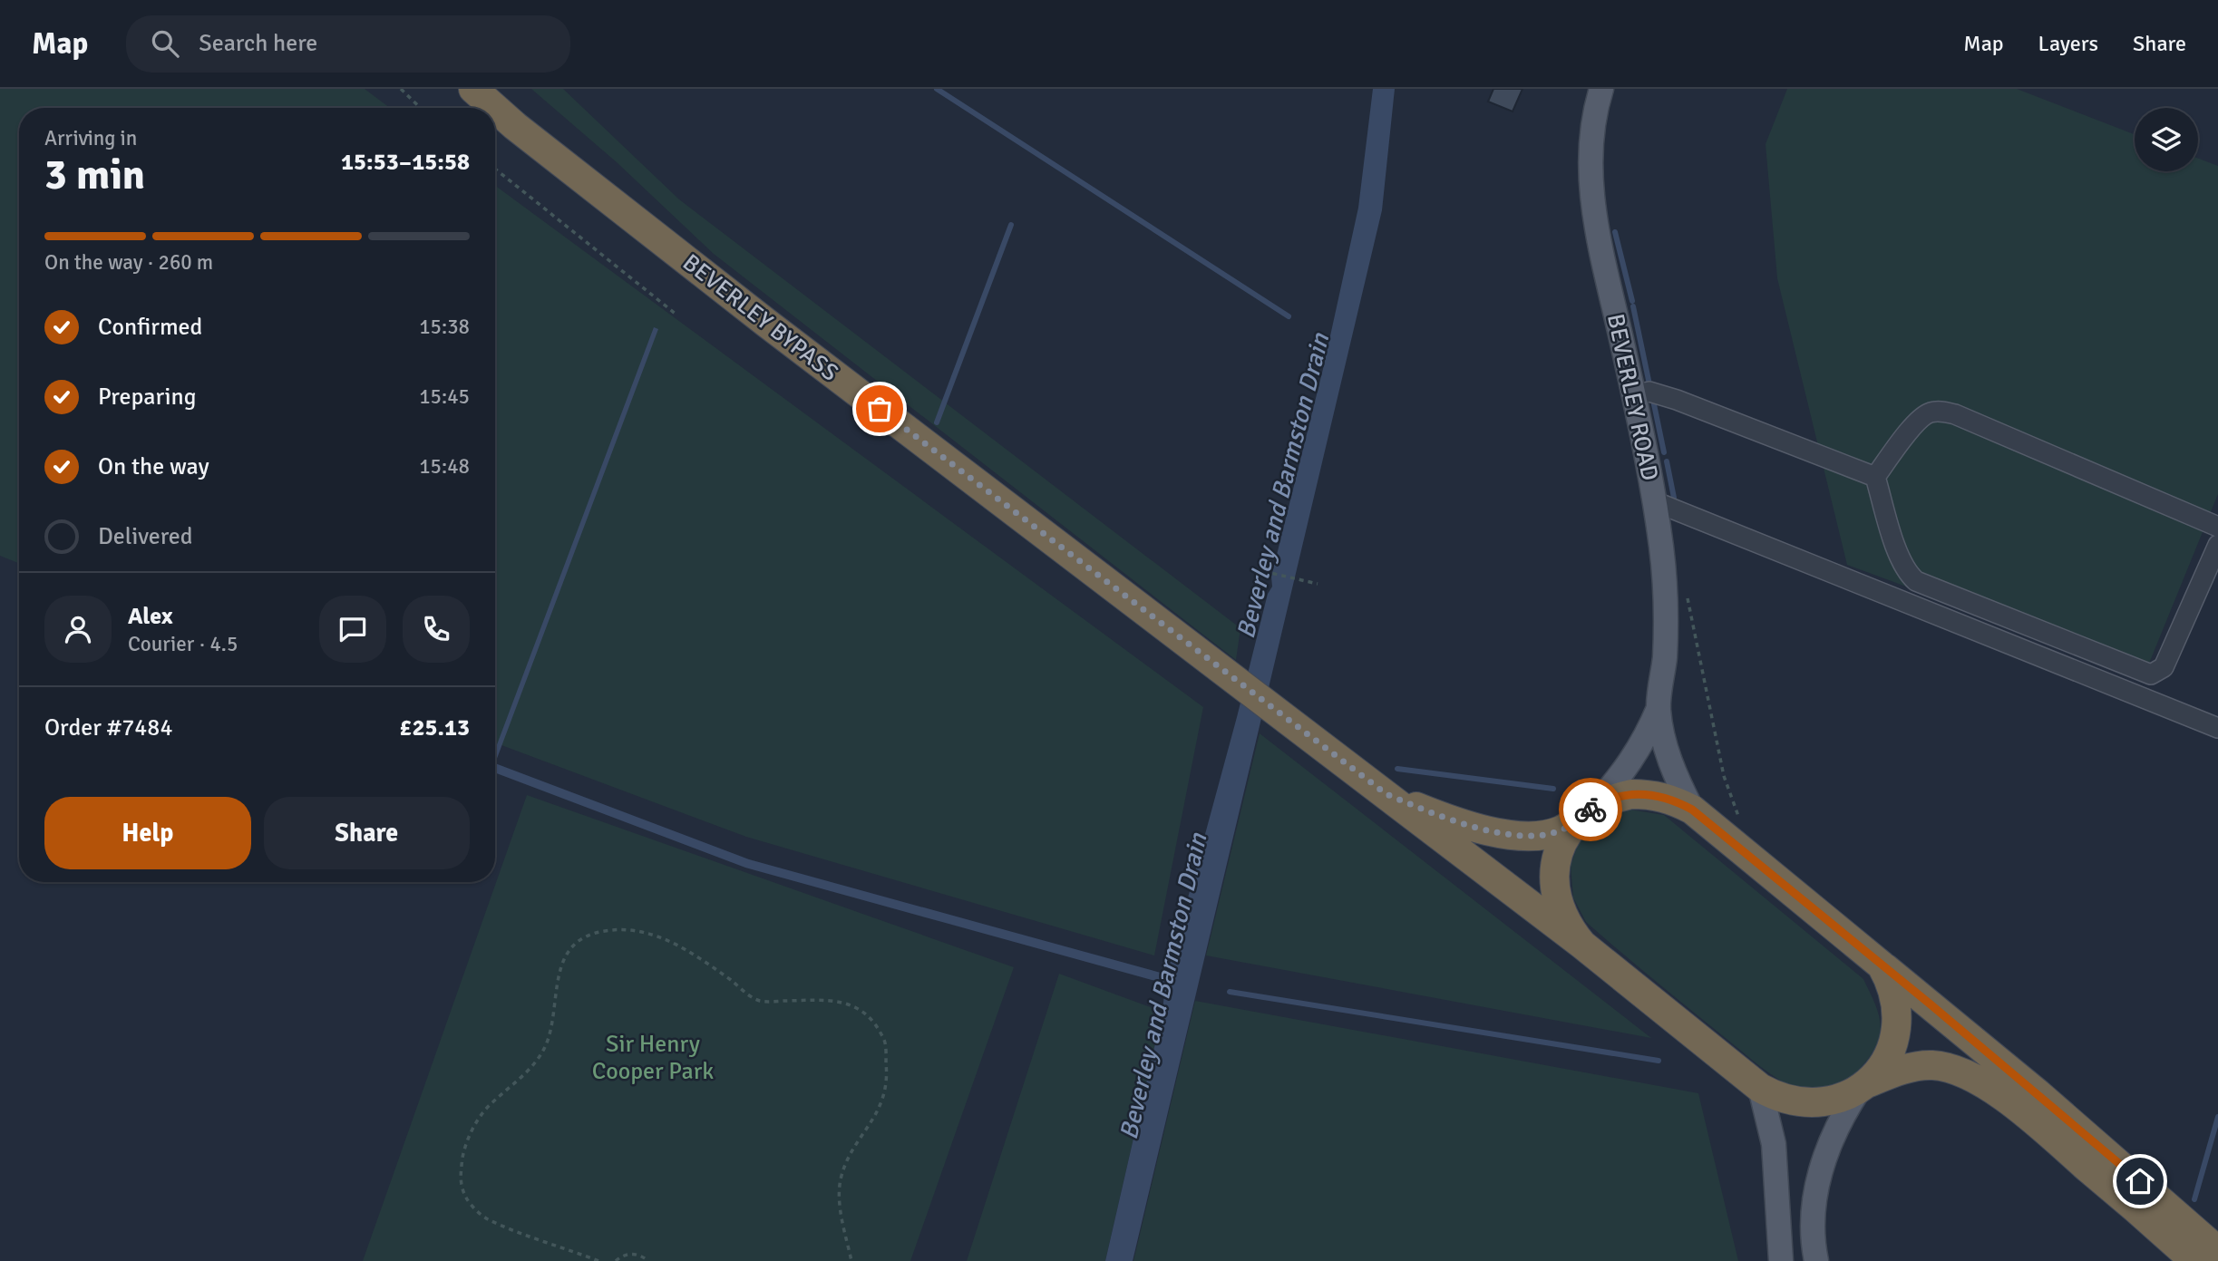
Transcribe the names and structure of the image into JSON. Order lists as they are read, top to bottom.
{
  "streets": {
    "highway": ["BEVERLEY BYPASS"],
    "main road": ["BEVERLEY ROAD"]
  },
  "crossings": [
    ["BEVERLEY BYPASS", "BEVERLEY ROAD"]
  ],
  "water": ["Beverley and Barmston Drain"],
  "parks": ["Sir Henry Cooper Park"],
  "page": {
    "header": "Map",
    "search": "Search here",
    "nav": ["Map", "Layers", "Share"],
    "heading": ["3 min", "Arriving in", "15:53–15:58"],
    "panel": [
      "Alex",
      "Courier · 4.5",
      "Order #7484",
      "£25.13"
    ],
    "bar": "On the way · 260 m",
    "list": [
      ["Confirmed", "15:38"],
      ["Preparing", "15:45"],
      ["On the way", "15:48"],
      "Delivered"
    ],
    "buttons": ["Help", "Share"]
  }
}
